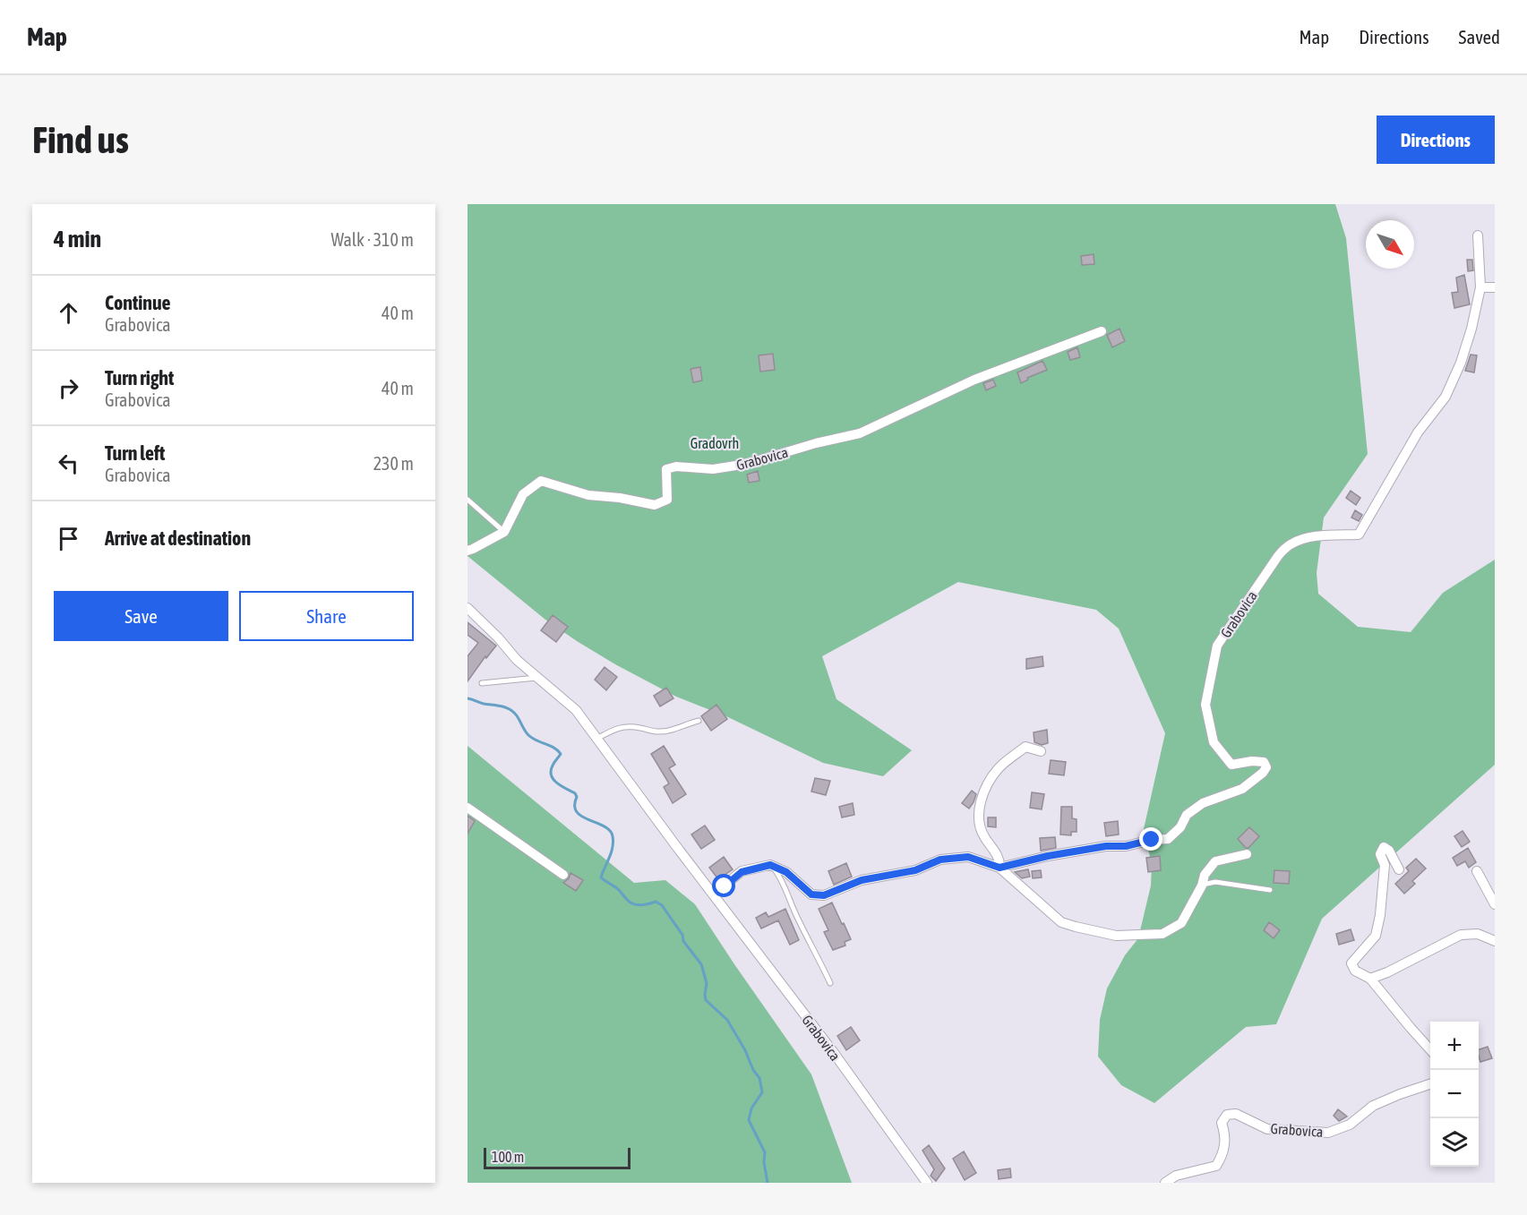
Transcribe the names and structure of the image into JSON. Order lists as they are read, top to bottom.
{
  "streets": {
    "street": ["Grabovica"]
  },
  "parks": ["Gradovrh"],
  "scale_bar": "100 m",
  "north": "bottom right",
  "page": {
    "header": "Map",
    "nav": ["Map", "Directions", "Saved"],
    "buttons": [
      "Directions",
      ["Save", "Share"]
    ],
    "title": "Find us",
    "heading": ["4 min", "Walk · 310 m"],
    "list": [
      ["Continue", "Grabovica", "40 m"],
      ["Turn right", "Grabovica", "40 m"],
      ["Turn left", "Grabovica", "230 m"],
      "Arrive at destination"
    ],
    "map_buttons": ["+", "−"],
    "scale": "100 m"
  }
}
